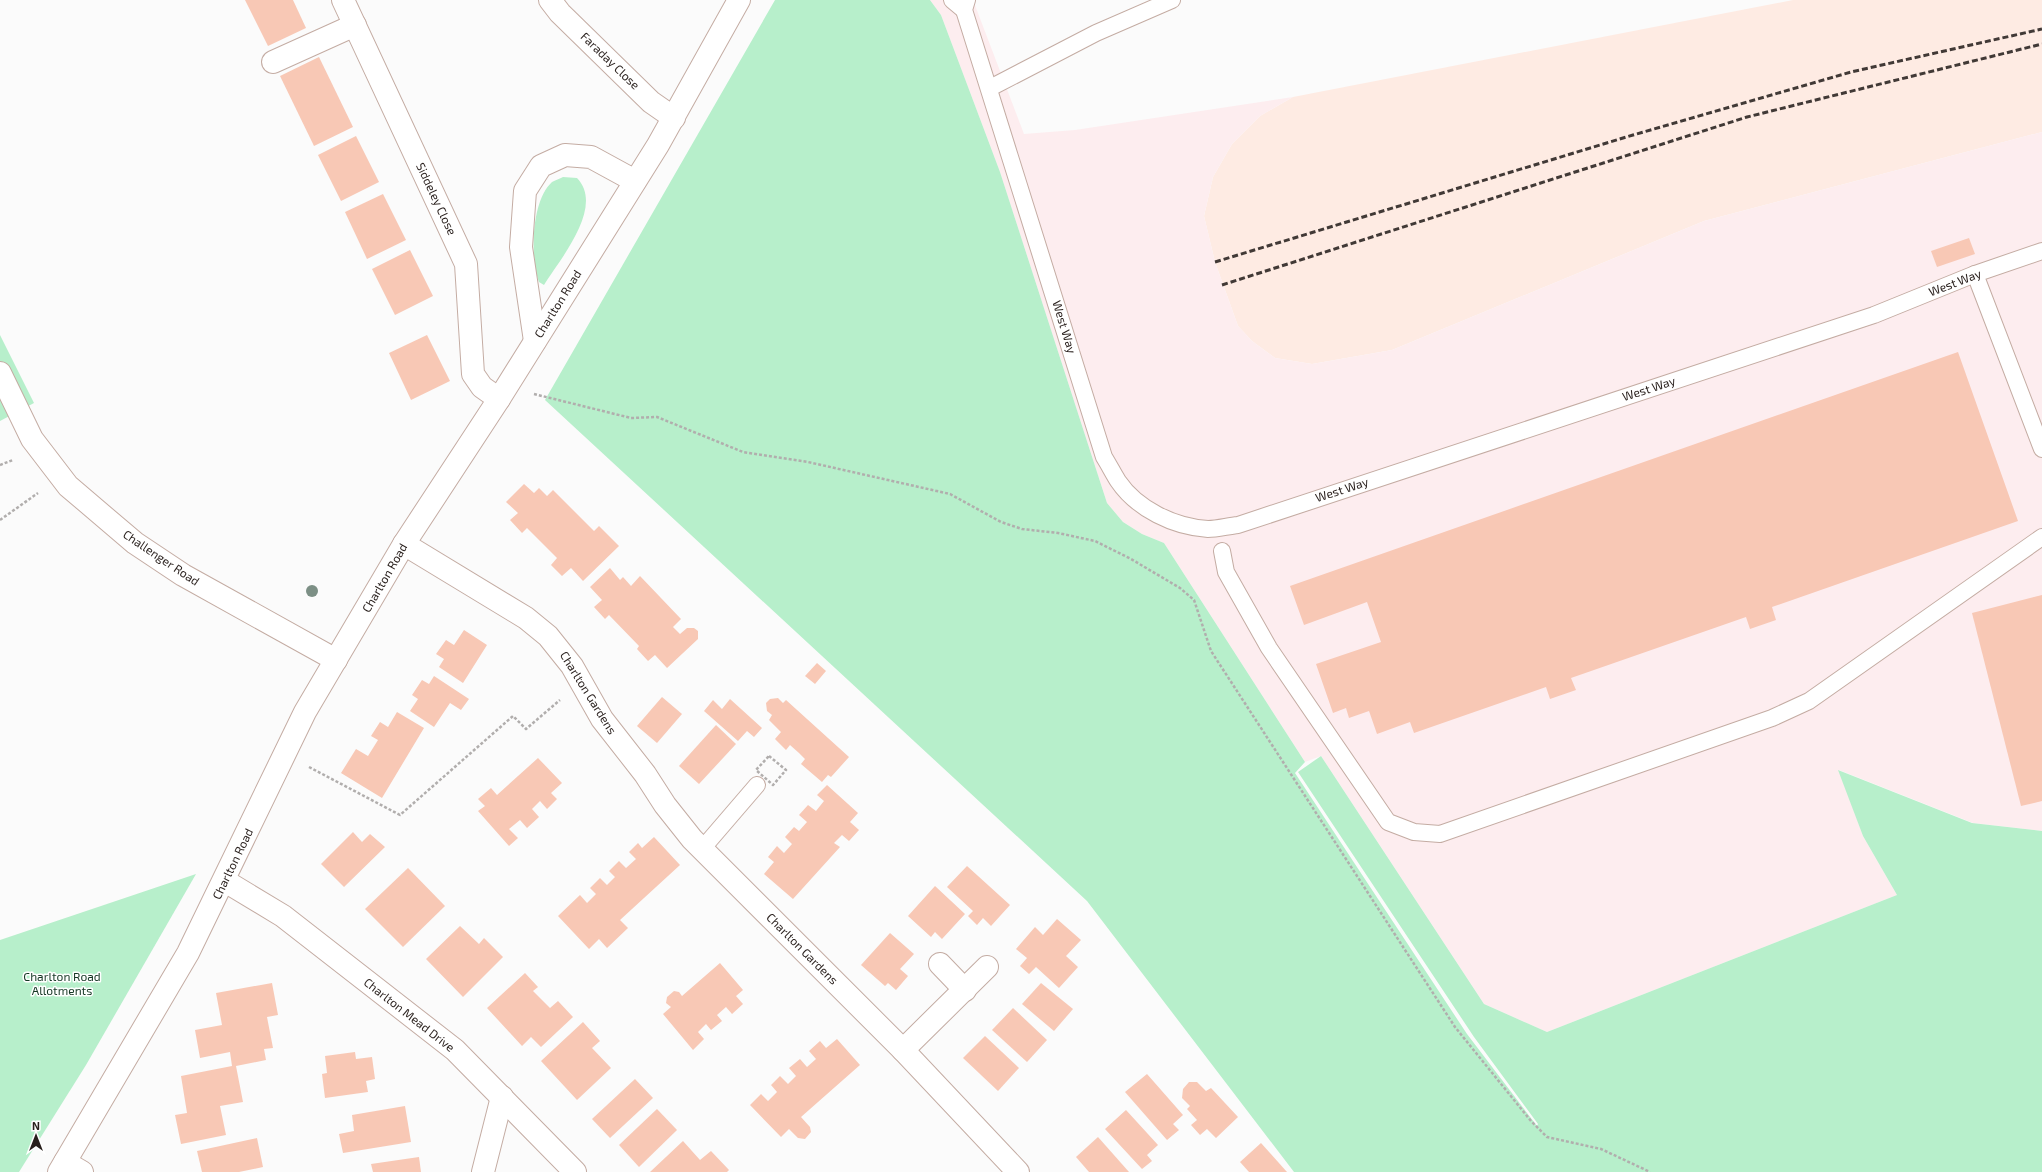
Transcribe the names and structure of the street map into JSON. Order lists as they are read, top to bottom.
{
  "streets": {
    "street": [
      "Faraday Close",
      "Siddeley Close",
      "Charlton Road",
      "Challenger Road",
      "Charlton Gardens",
      "Charlton Mead Drive"
    ],
    "lane": ["West Way"]
  },
  "crossings": [
    ["Faraday Close", "Charlton Road"],
    ["Siddeley Close", "Charlton Road"],
    ["Charlton Road", "Challenger Road"],
    ["Charlton Road", "Charlton Gardens"],
    ["Charlton Road", "Charlton Mead Drive"]
  ],
  "parks": ["Charlton Road Allotments"],
  "north": "top"
}
